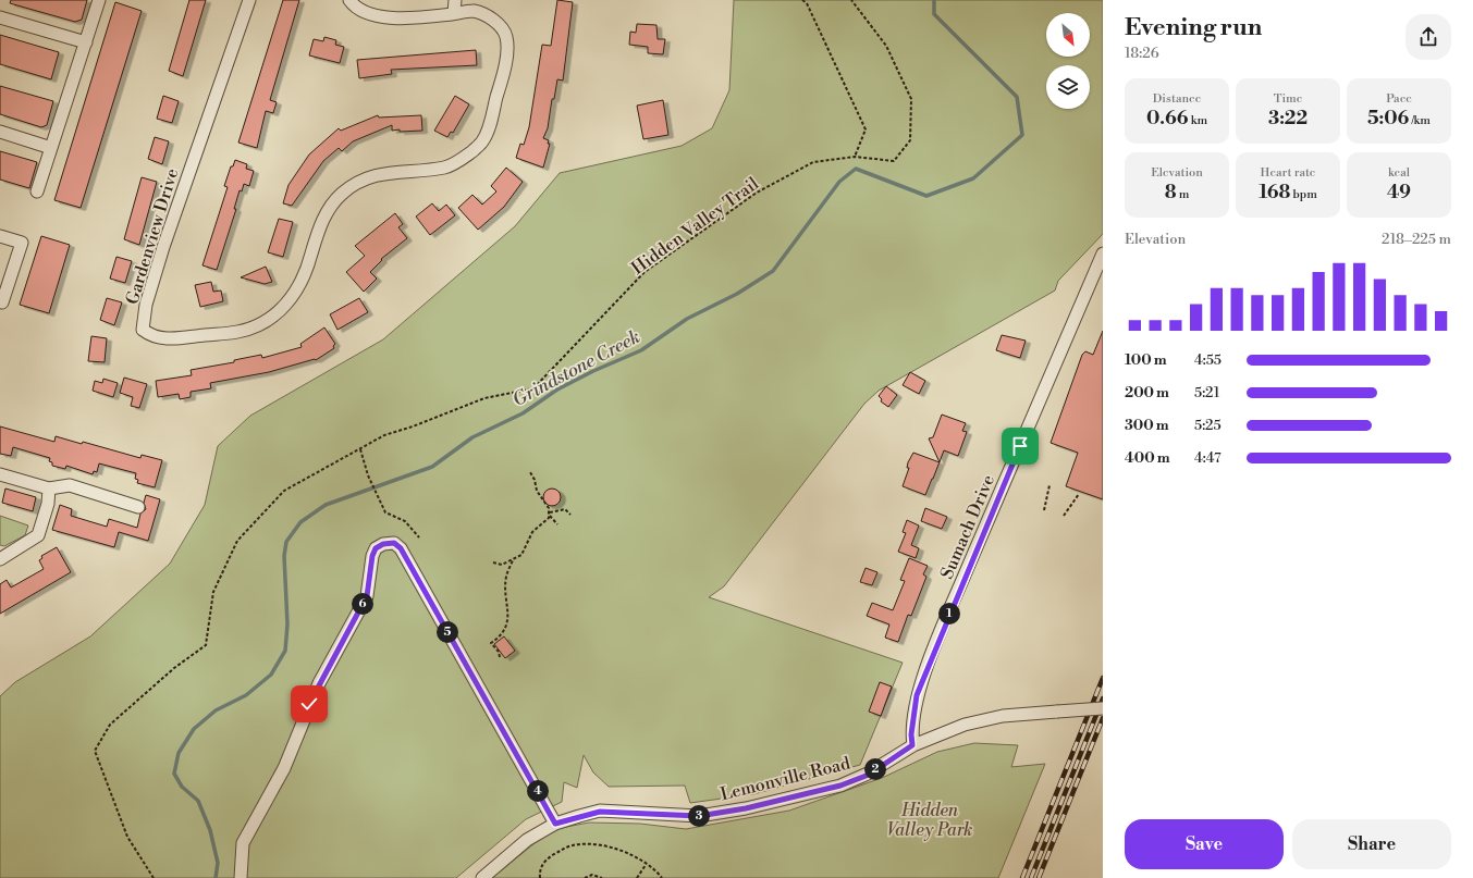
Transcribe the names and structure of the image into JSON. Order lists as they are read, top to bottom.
{
  "streets": {
    "street": ["Gardenview Drive", "Sumach Drive", "Lemonville Road"],
    "path": ["Hidden Valley Trail"]
  },
  "crossings": [
    ["Sumach Drive", "Lemonville Road"]
  ],
  "water": ["Grindstone Creek"],
  "parks": ["Hidden Valley Park"],
  "north": "bottom right",
  "page": {
    "heading": ["Evening run", "18:26"],
    "stats": [
      ["Distance", "0.66 km"],
      ["Time", "3:22"],
      ["Pace", "5:06 /km"],
      ["Elevation", "8 m"],
      ["Heart rate", "168 bpm"],
      ["kcal", "49"]
    ],
    "chart": ["Elevation", "218–225 m"],
    "list": [
      {
        "name": "100 m",
        "note": "4:55"
      },
      {
        "name": "200 m",
        "note": "5:21"
      },
      {
        "name": "300 m",
        "note": "5:25"
      },
      {
        "name": "400 m",
        "note": "4:47"
      }
    ],
    "pins": [
      "6",
      "1",
      "5",
      "2",
      "4",
      "3"
    ],
    "buttons": ["Save", "Share"]
  }
}
